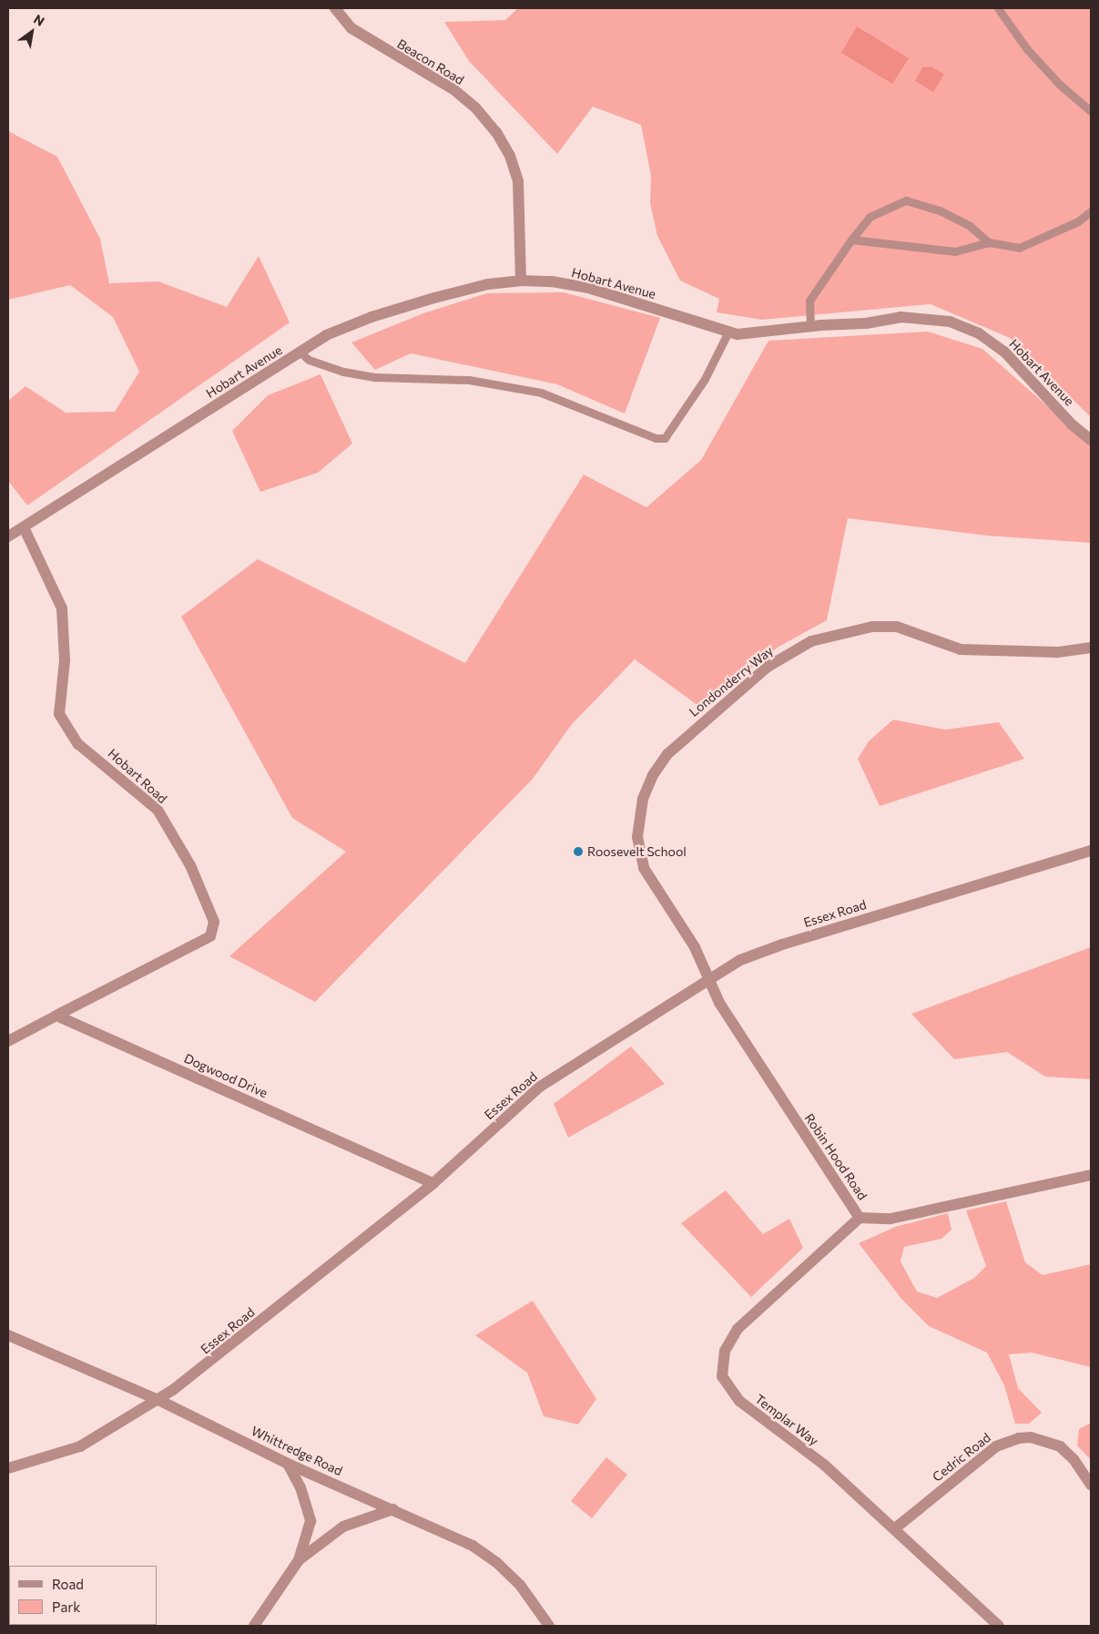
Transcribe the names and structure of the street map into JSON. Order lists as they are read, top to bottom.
{
  "streets": {
    "street": [
      "Beacon Road",
      "Hobart Avenue",
      "Londonderry Way",
      "Hobart Road",
      "Essex Road",
      "Dogwood Drive",
      "Robin Hood Road",
      "Templar Way",
      "Whittredge Road",
      "Cedric Road"
    ]
  },
  "crossings": [
    ["Beacon Road", "Hobart Avenue"],
    ["Hobart Avenue", "Hobart Road"],
    ["Londonderry Way", "Essex Road"],
    ["Londonderry Way", "Robin Hood Road"],
    ["Hobart Road", "Dogwood Drive"],
    ["Essex Road", "Dogwood Drive"],
    ["Essex Road", "Robin Hood Road"],
    ["Essex Road", "Whittredge Road"],
    ["Robin Hood Road", "Templar Way"],
    ["Templar Way", "Cedric Road"]
  ],
  "places": ["Roosevelt School"],
  "legend": ["Road", "Park"],
  "north": "top right"
}
